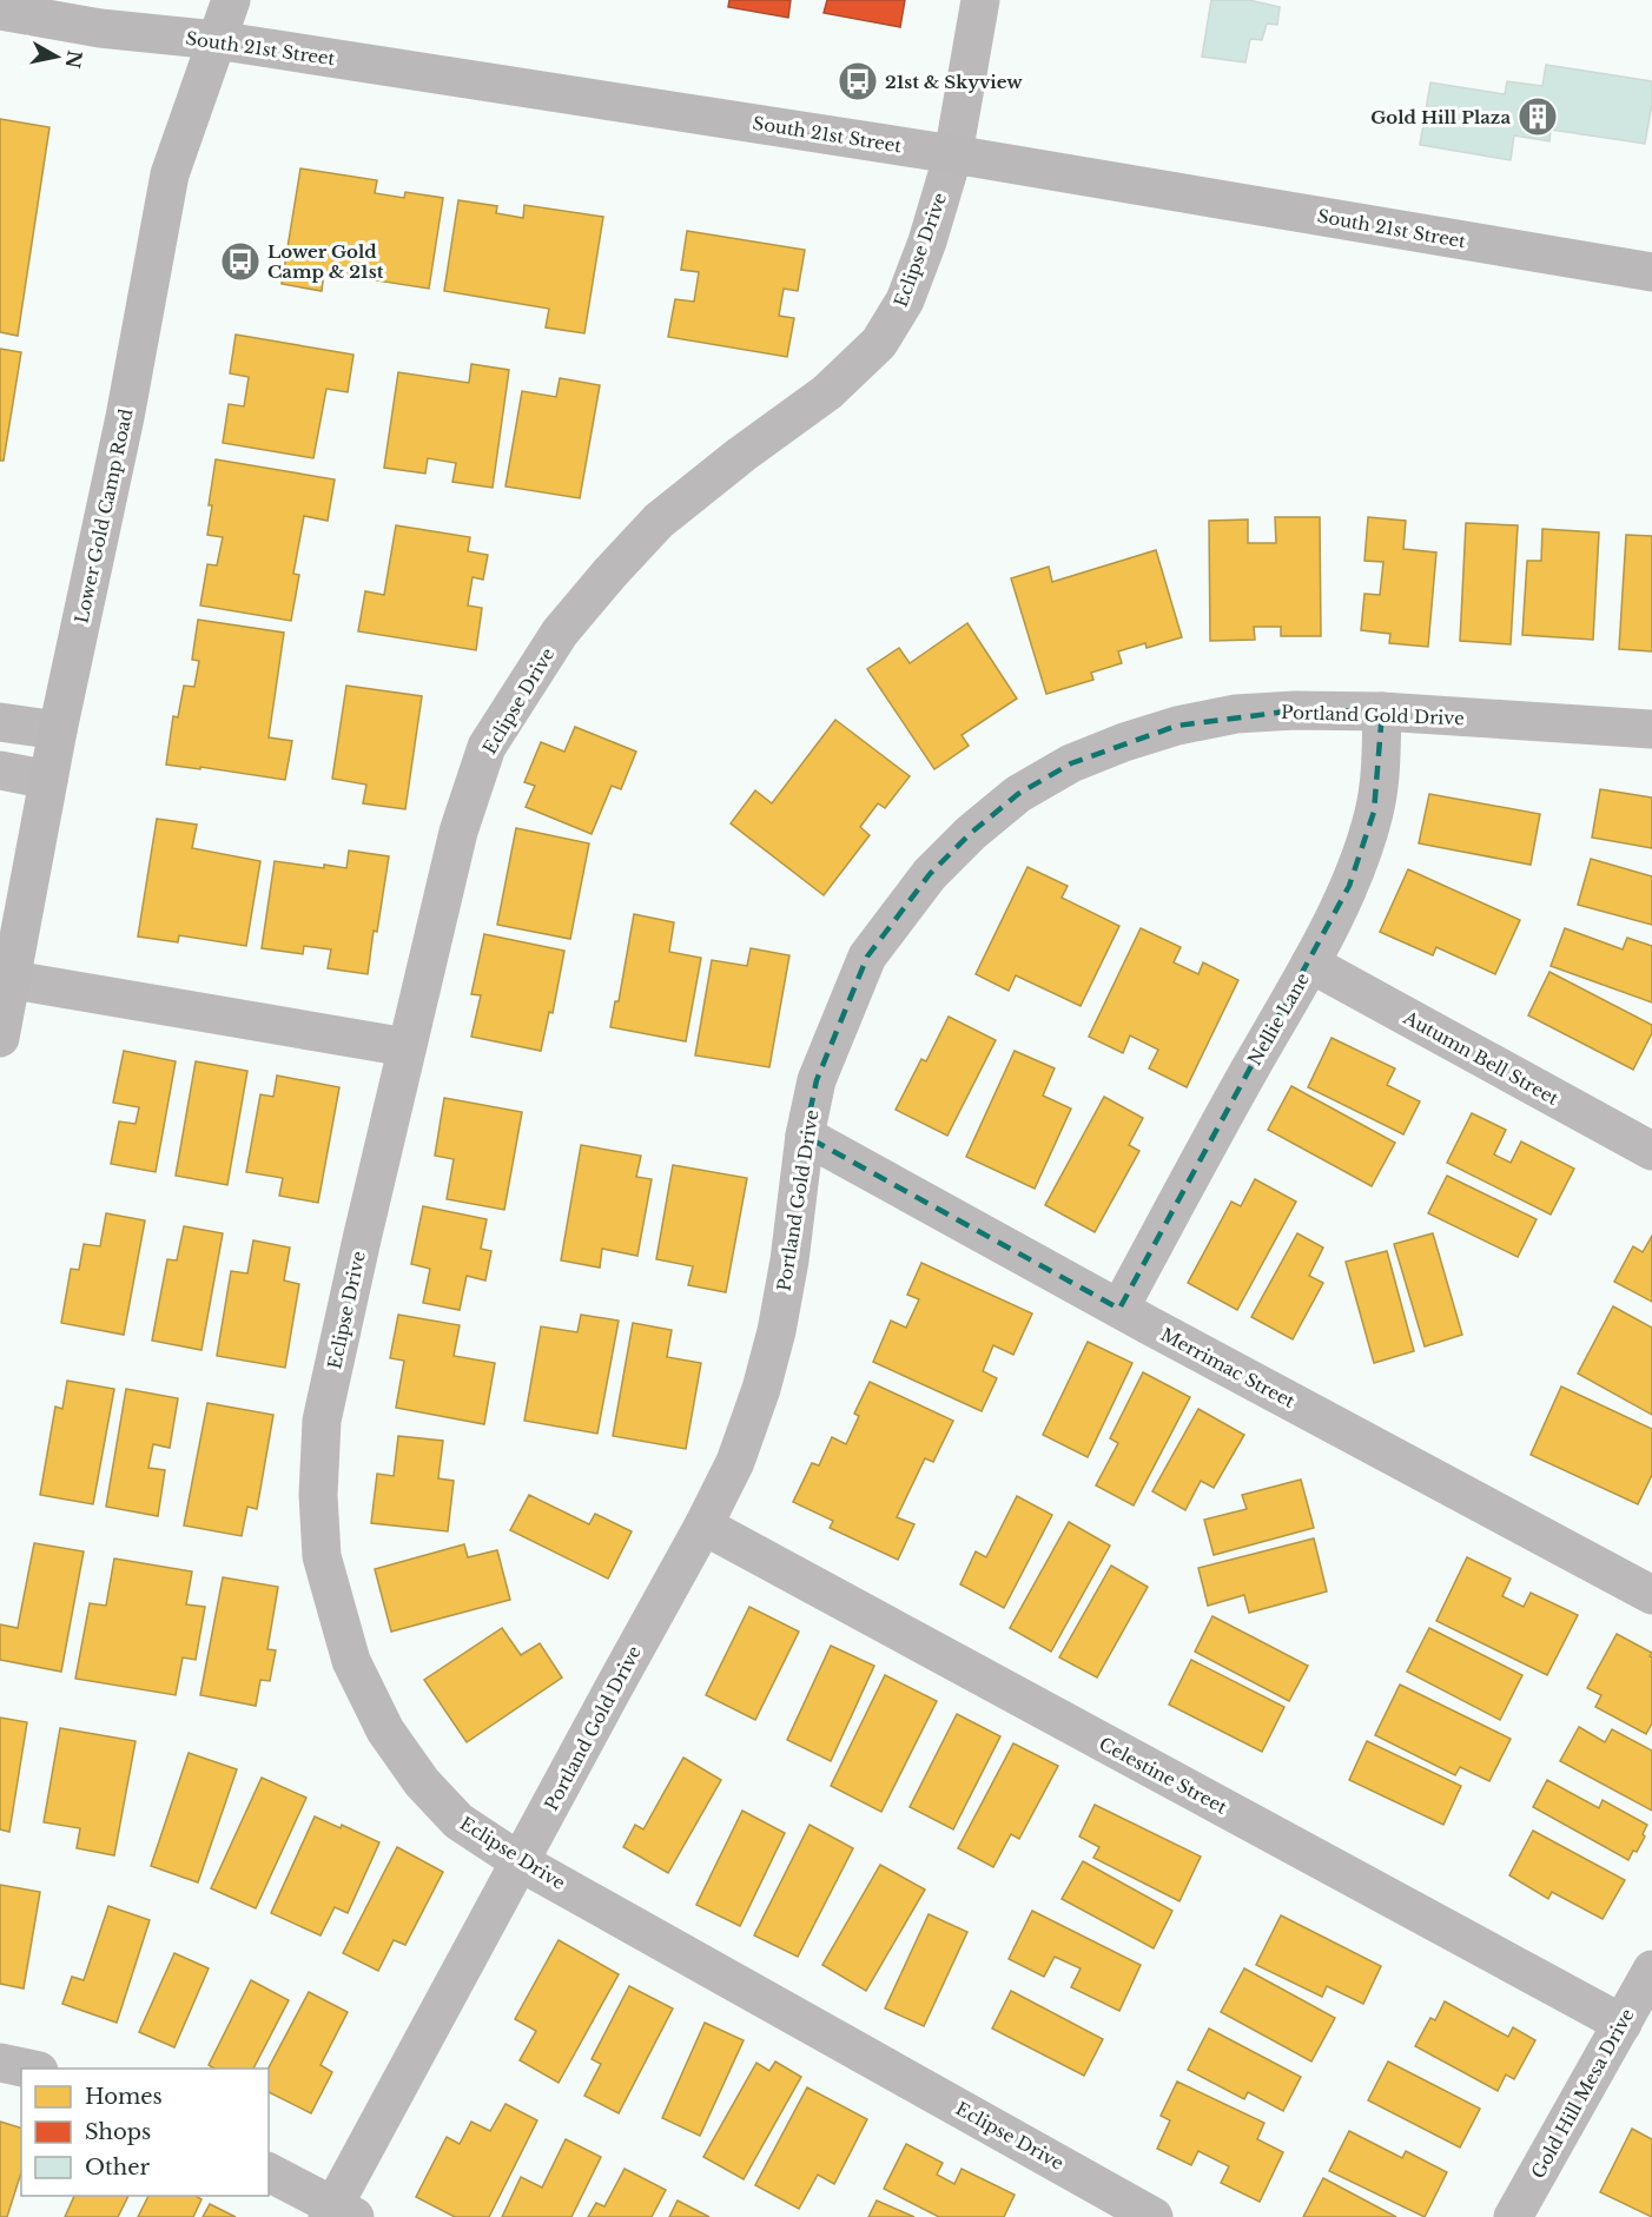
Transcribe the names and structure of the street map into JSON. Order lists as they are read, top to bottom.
{
  "streets": {
    "main road": ["South 21st Street", "Lower Gold Camp Road"],
    "street": [
      "Eclipse Drive",
      "Portland Gold Drive",
      "Nellie Lane",
      "Autumn Bell Street",
      "Merrimac Street",
      "Celestine Street",
      "Gold Hill Mesa Drive"
    ]
  },
  "crossings": [
    ["South 21st Street", "Eclipse Drive"],
    ["South 21st Street", "Lower Gold Camp Road"],
    ["Eclipse Drive", "Portland Gold Drive"],
    ["Portland Gold Drive", "Nellie Lane"],
    ["Portland Gold Drive", "Merrimac Street"],
    ["Portland Gold Drive", "Celestine Street"],
    ["Nellie Lane", "Autumn Bell Street"],
    ["Nellie Lane", "Merrimac Street"],
    ["Celestine Street", "Gold Hill Mesa Drive"]
  ],
  "places": {
    "bus stop": ["21st & Skyview", "Lower Gold Camp & 21st"],
    "building": ["Gold Hill Plaza"]
  },
  "legend": ["Homes", "Shops", "Other"],
  "north": "right"
}
